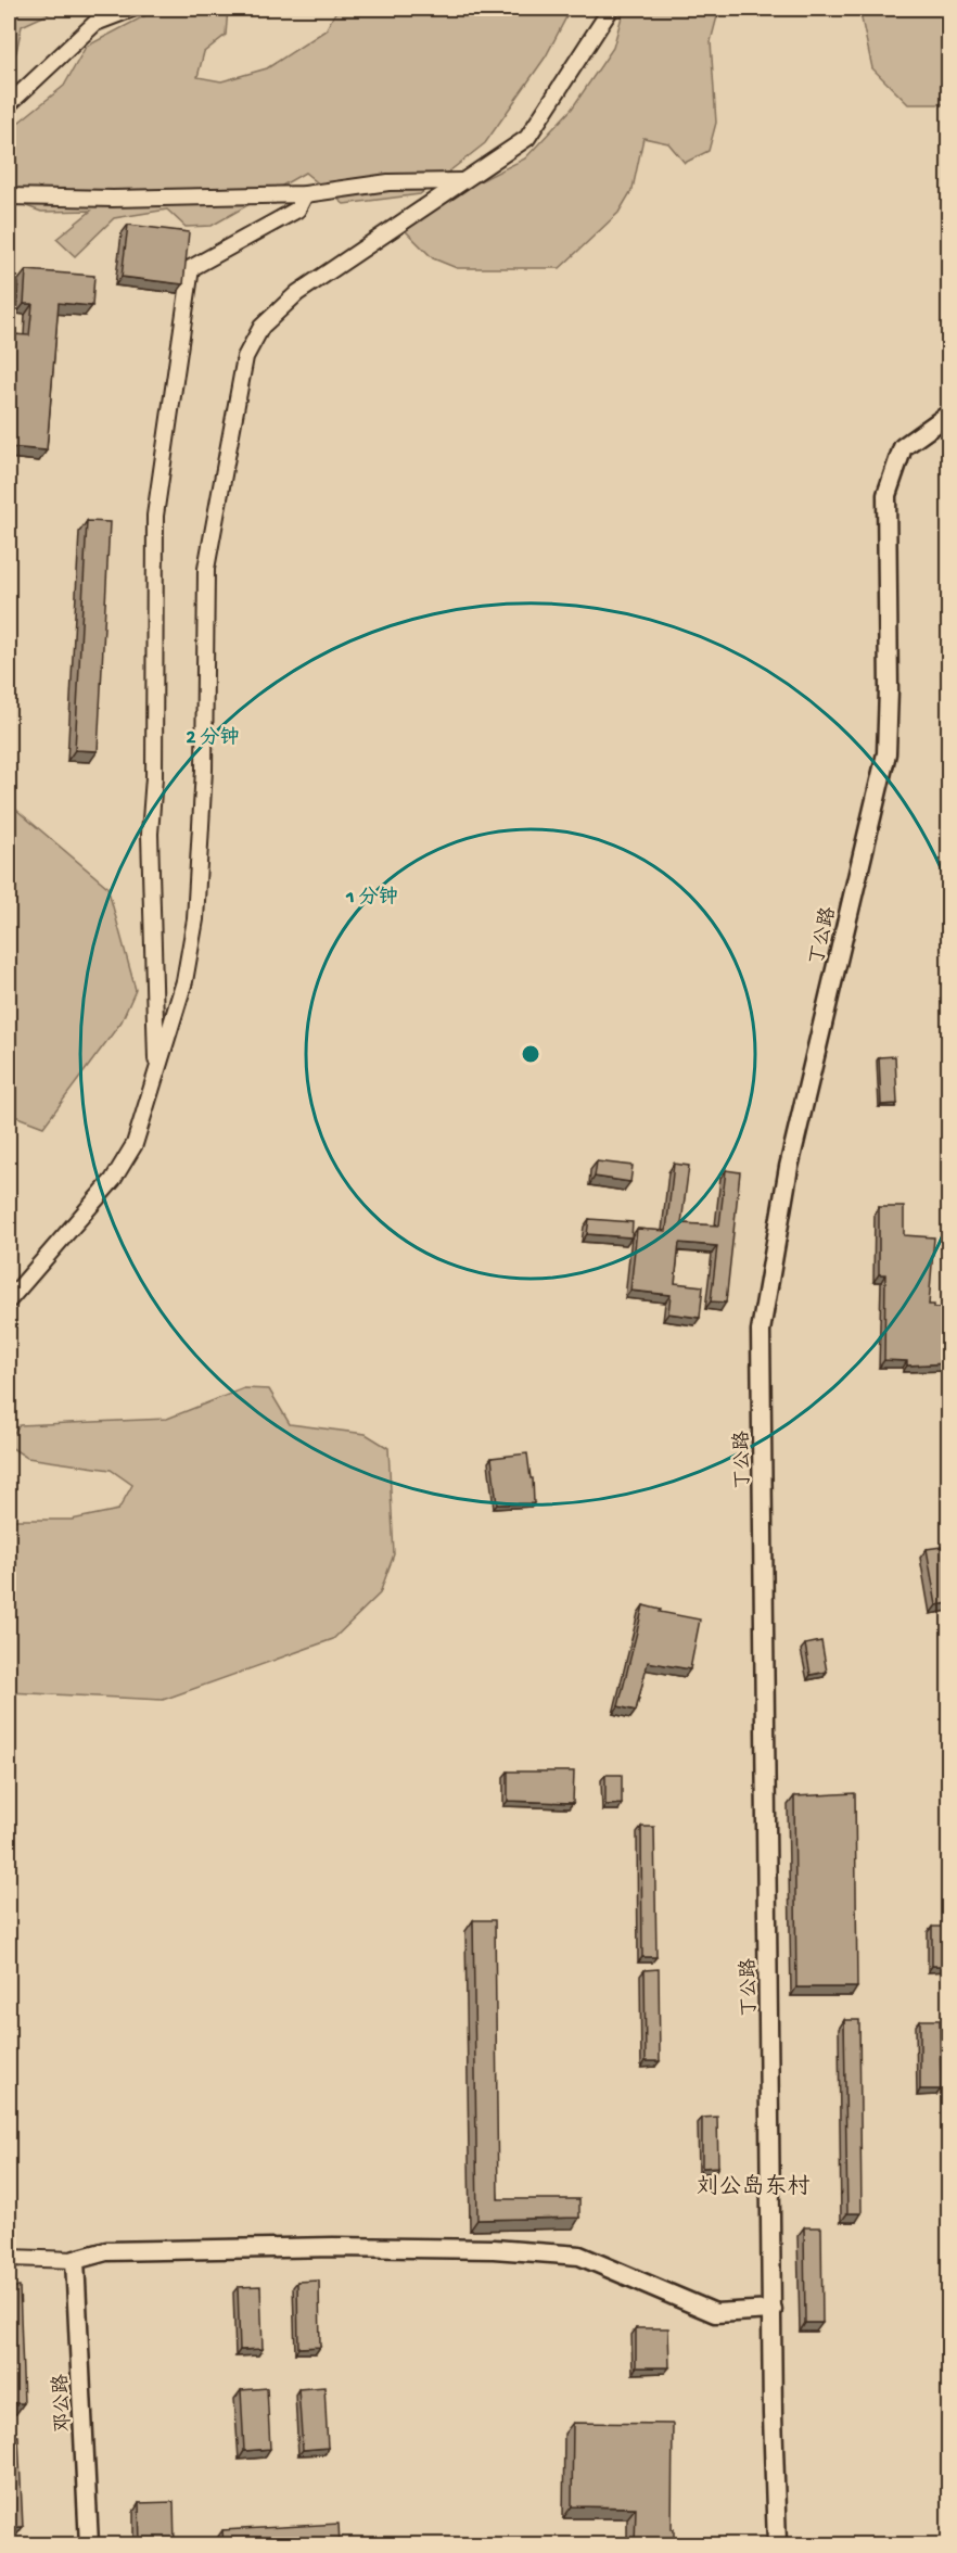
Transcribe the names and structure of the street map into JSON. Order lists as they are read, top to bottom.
{
  "streets": {
    "street": ["丁公路", "邓公路"]
  },
  "districts": ["刘公岛东村"],
  "rings": ["2 分钟", "1 分钟"]
}
